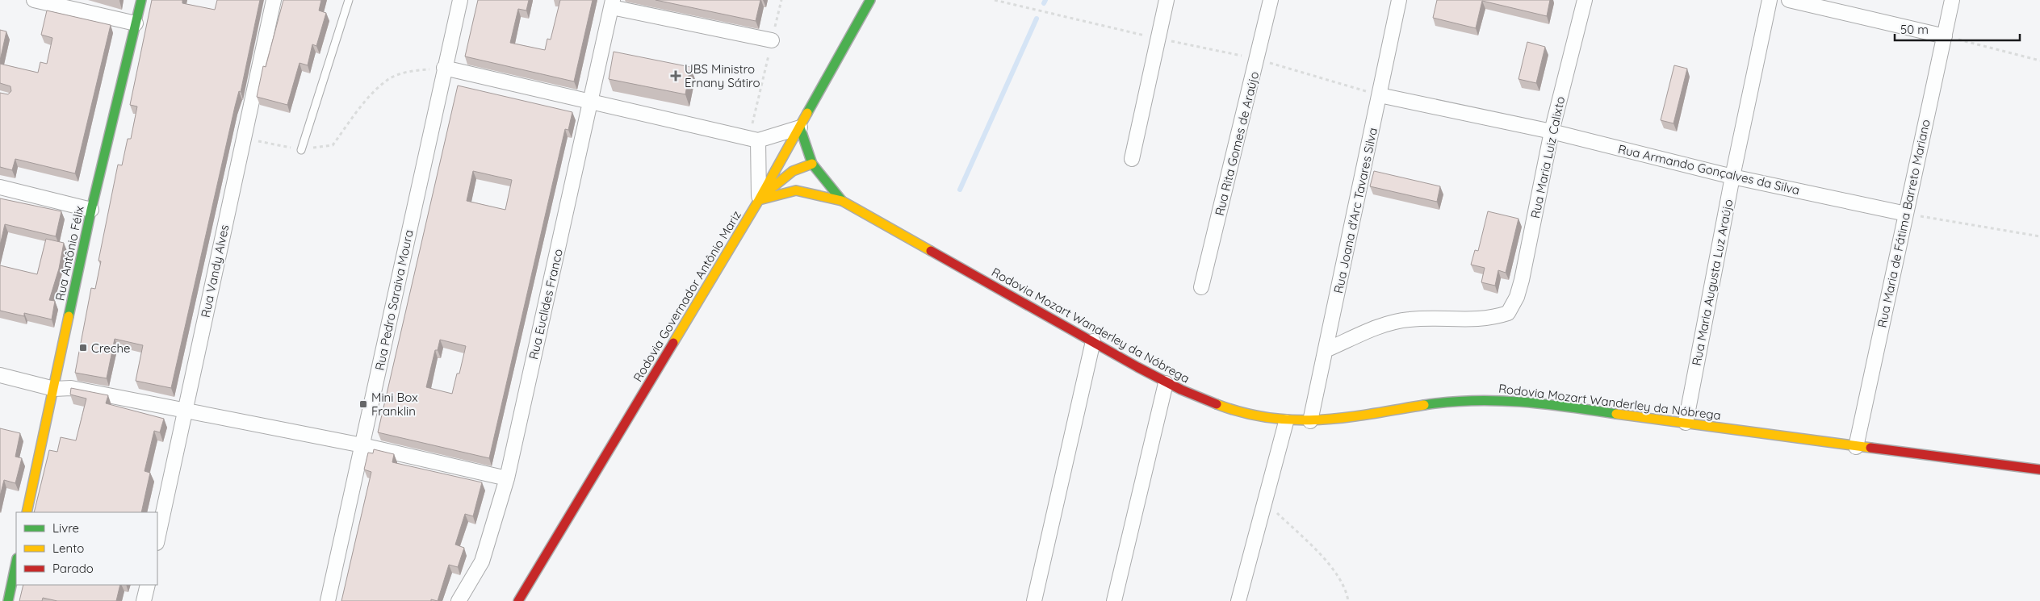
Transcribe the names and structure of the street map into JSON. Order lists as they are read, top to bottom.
{
  "streets": {
    "main road": ["Rua Antônio Félix", "Rodovia Governador Antônio Mariz", "Rodovia Mozart Wanderley da Nóbrega"],
    "street": [
      "Rua Rita Gomes de Araújo",
      "Rua Maria Luiz Calixto",
      "Rua Armando Gonçalves da Silva",
      "Rua Joana d'Arc Tavares Silva",
      "Rua Maria de Fátima Barreto Mariano",
      "Rua Vandy Alves",
      "Rua Maria Augusta Luz Araújo",
      "Rua Pedro Saraiva Moura",
      "Rua Euclides Franco"
    ]
  },
  "crossings": [
    ["Rua Maria Luiz Calixto", "Rua Armando Gonçalves da Silva"],
    ["Rua Maria Luiz Calixto", "Rua Joana d'Arc Tavares Silva"],
    ["Rua Armando Gonçalves da Silva", "Rua Joana d'Arc Tavares Silva"],
    ["Rua Armando Gonçalves da Silva", "Rua Maria de Fátima Barreto Mariano"],
    ["Rua Armando Gonçalves da Silva", "Rua Maria Augusta Luz Araújo"],
    ["Rua Joana d'Arc Tavares Silva", "Rodovia Mozart Wanderley da Nóbrega"],
    ["Rua Maria de Fátima Barreto Mariano", "Rodovia Mozart Wanderley da Nóbrega"],
    ["Rua Maria Augusta Luz Araújo", "Rodovia Mozart Wanderley da Nóbrega"],
    ["Rodovia Governador Antônio Mariz", "Rodovia Mozart Wanderley da Nóbrega"]
  ],
  "places": {
    "health": ["UBS Ministro Ernany Sátiro"],
    "transit": ["Creche", "Mini Box Franklin"]
  },
  "legend": ["Livre", "Lento", "Parado"],
  "scale_bar": "50 m"
}
